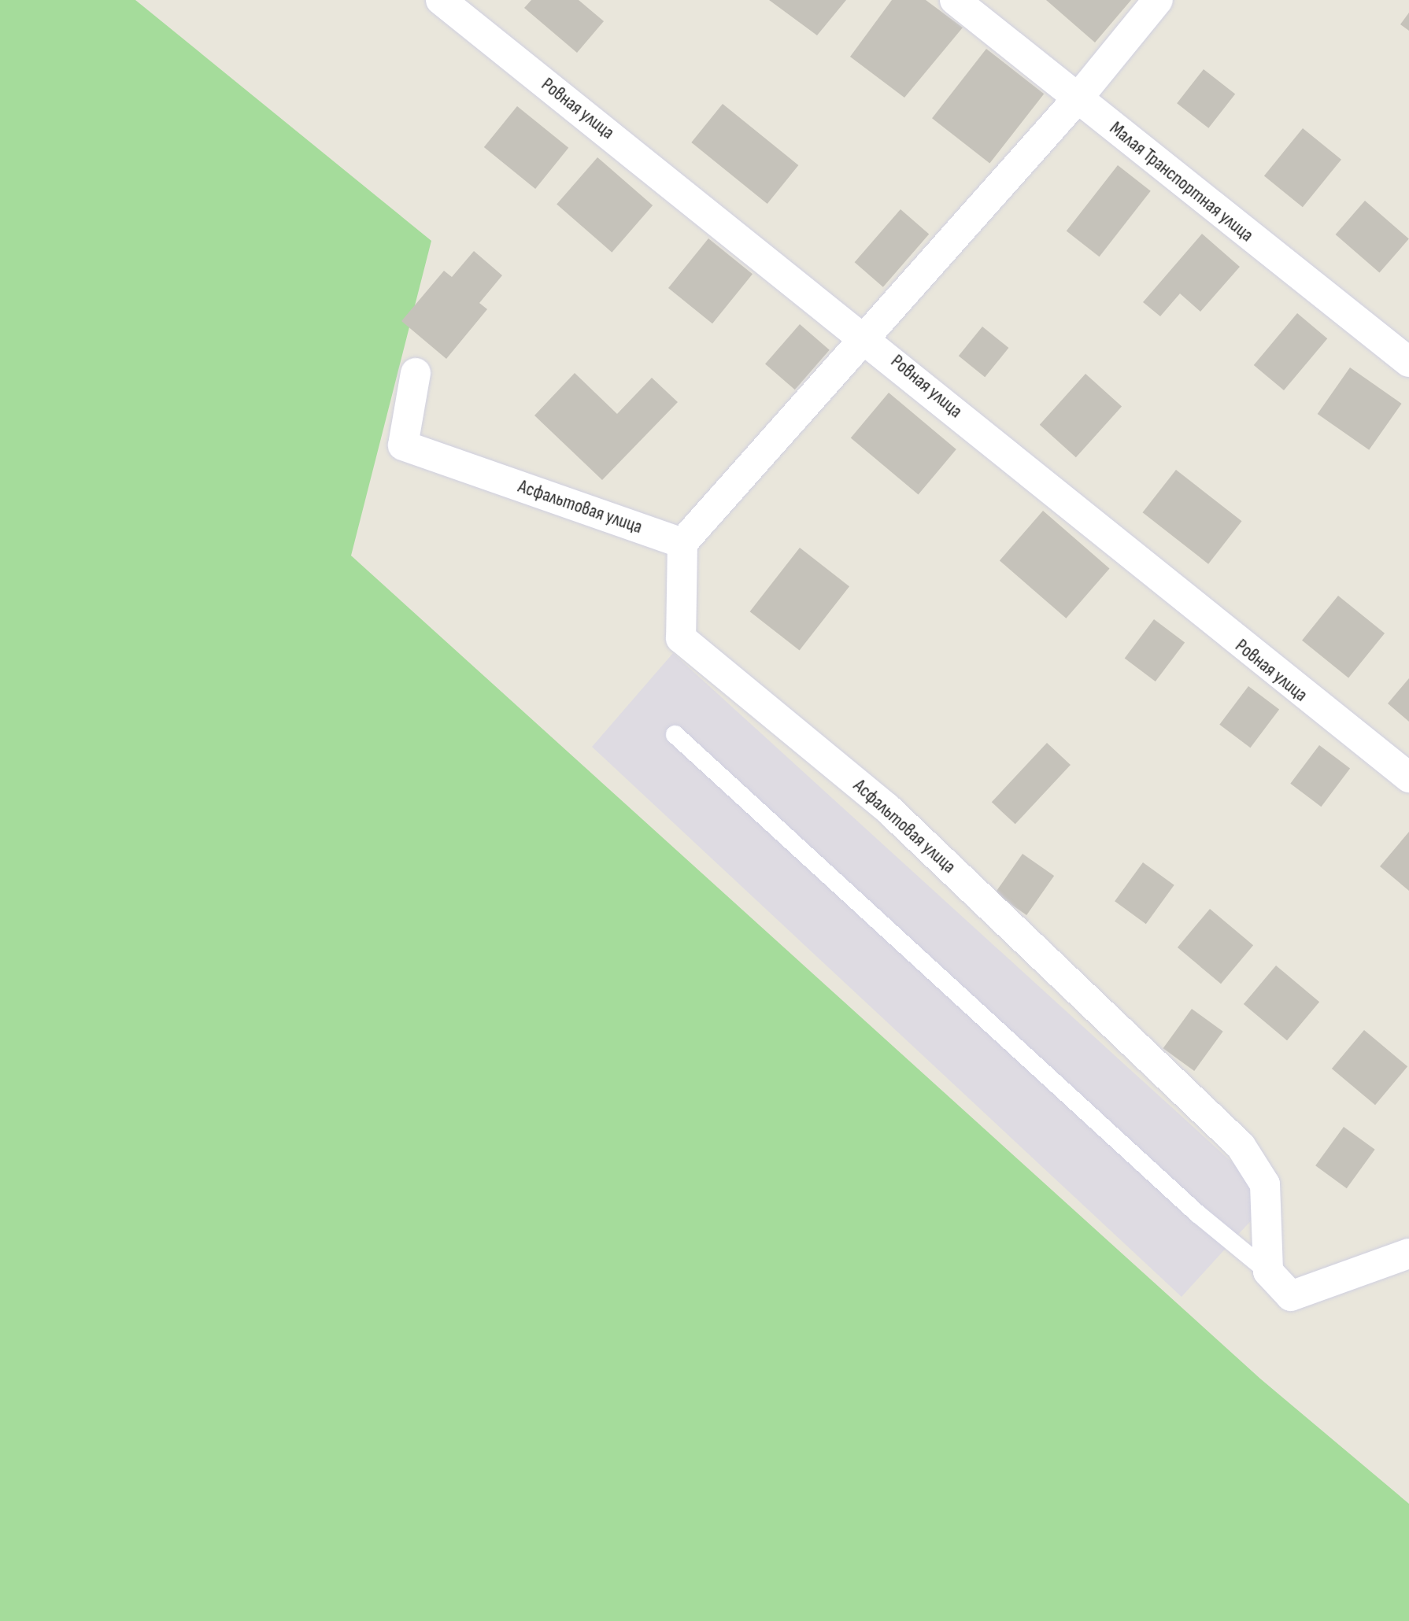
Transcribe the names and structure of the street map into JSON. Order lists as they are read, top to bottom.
{
  "streets": {
    "street": ["Ровная улица", "Малая Транспортная улица", "Асфальтовая улица"]
  }
}
